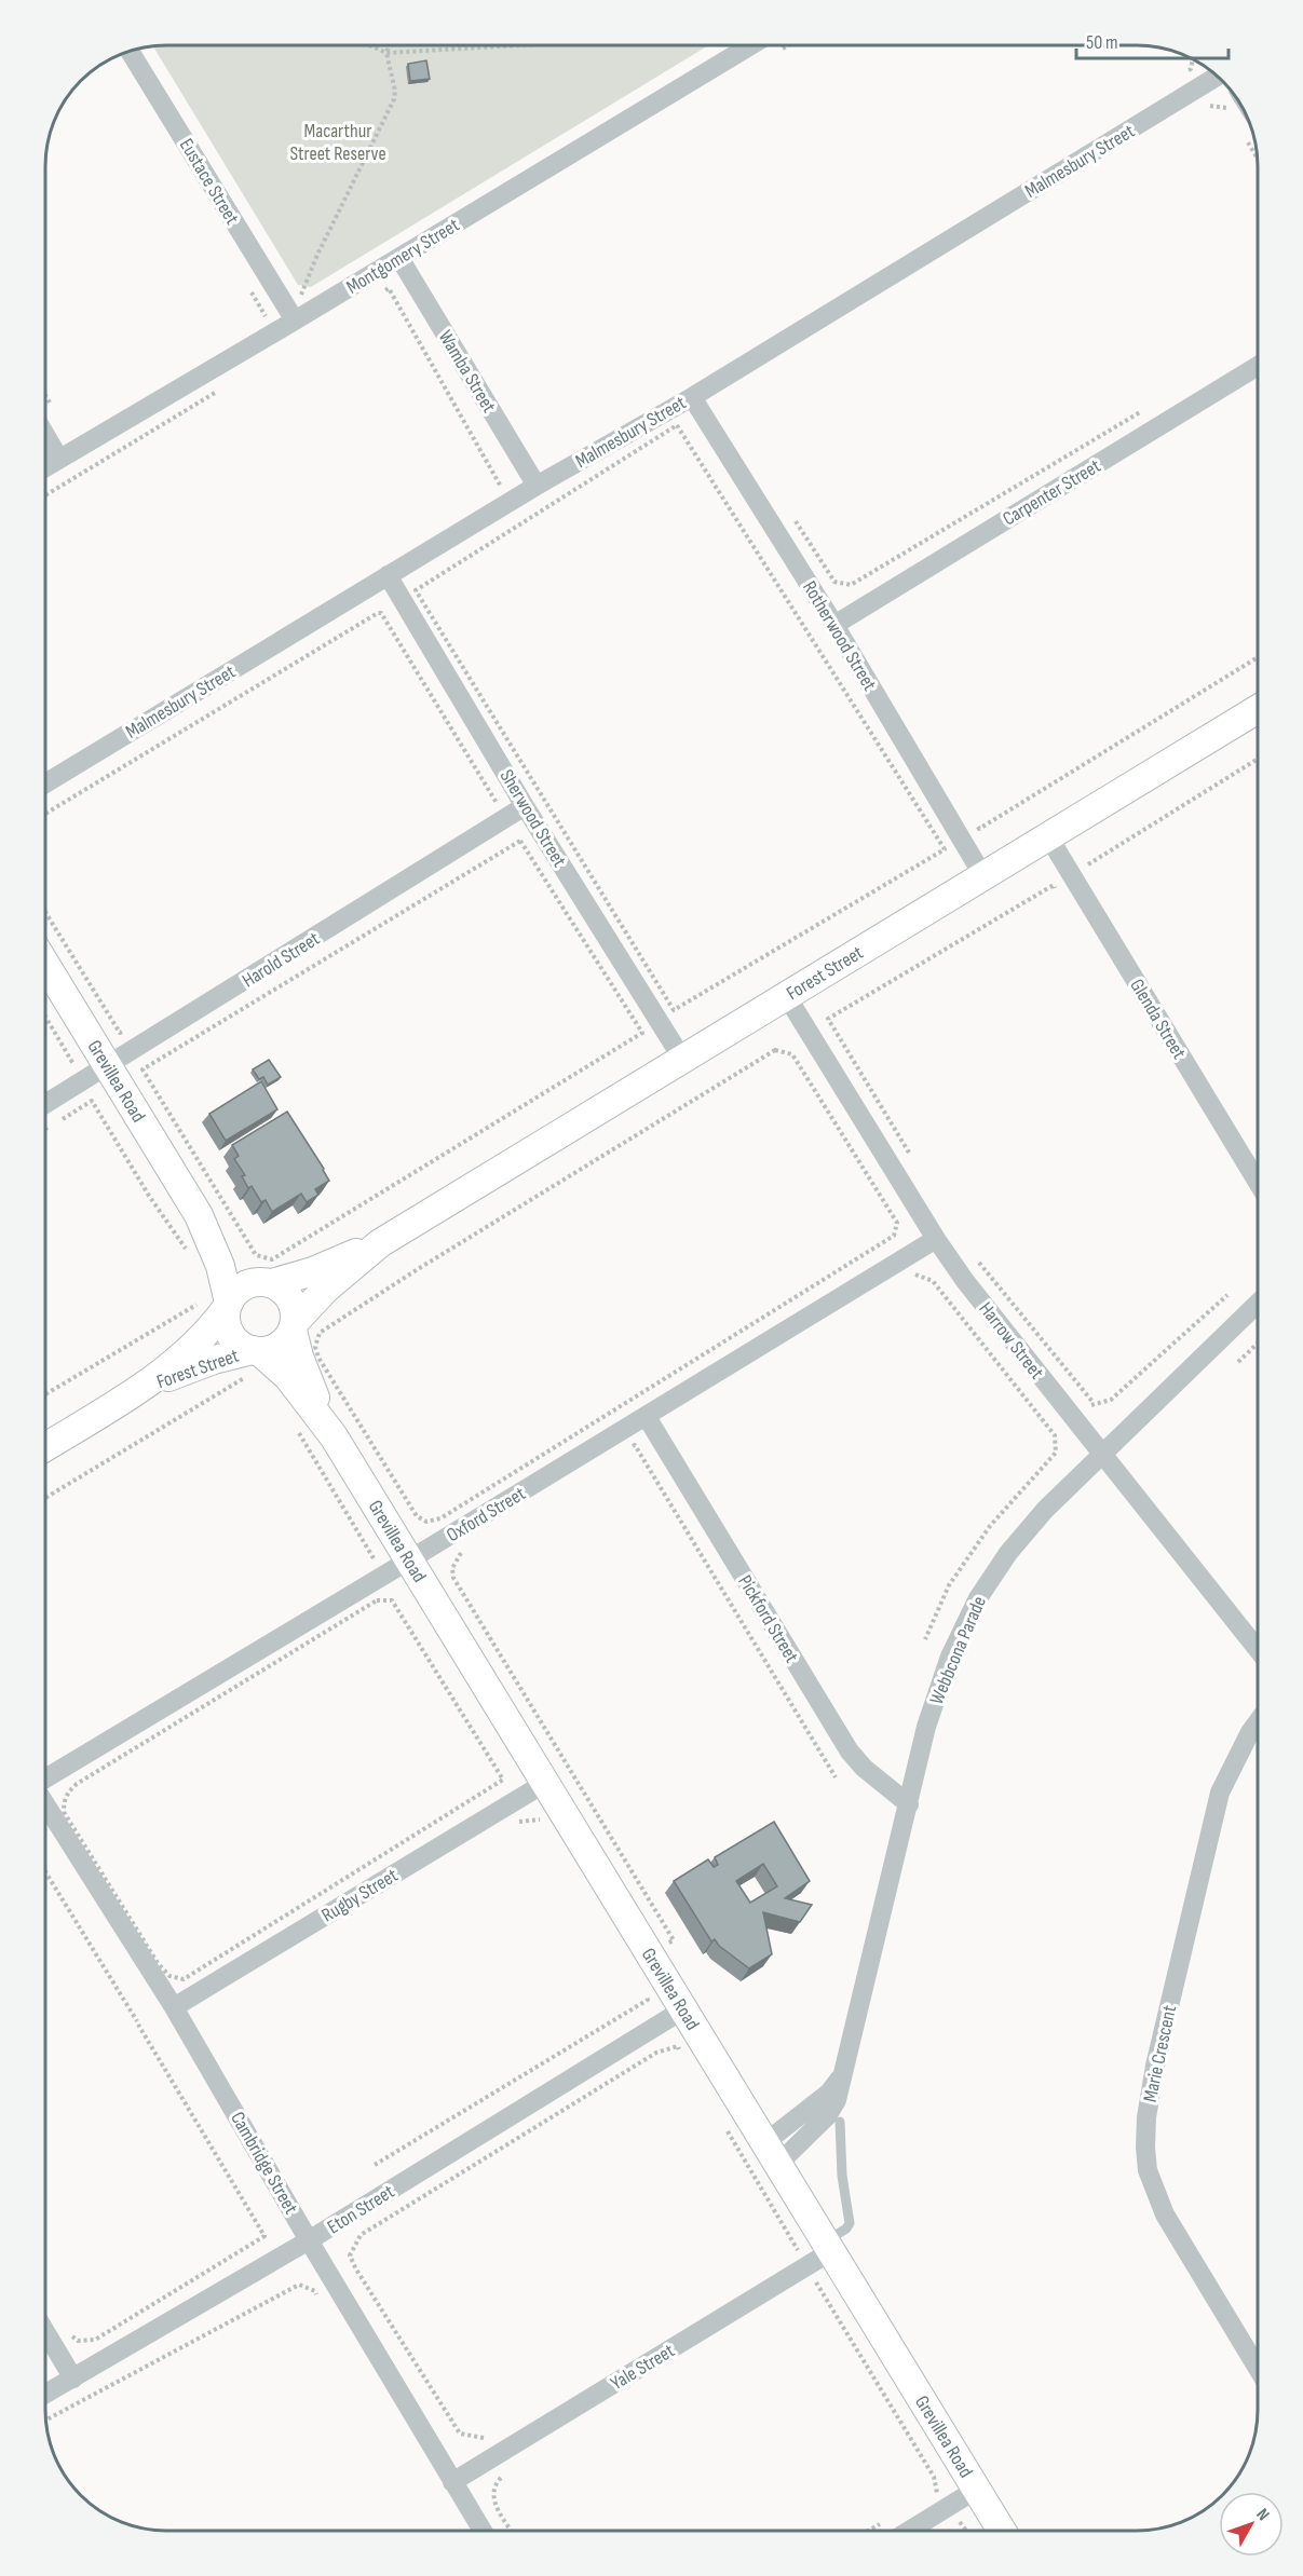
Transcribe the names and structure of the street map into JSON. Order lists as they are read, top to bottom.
{
  "streets": {
    "street": [
      "Malmesbury Street",
      "Eustace Street",
      "Montgomery Street",
      "Wamba Street",
      "Carpenter Street",
      "Rotherwood Street",
      "Sherwood Street",
      "Harold Street",
      "Forest Street",
      "Glenda Street",
      "Grevillea Road",
      "Harrow Street",
      "Oxford Street",
      "Pickford Street",
      "Webbcona Parade",
      "Rugby Street",
      "Marie Crescent",
      "Cambridge Street",
      "Eton Street",
      "Yale Street"
    ]
  },
  "crossings": [
    ["Malmesbury Street", "Wamba Street"],
    ["Malmesbury Street", "Rotherwood Street"],
    ["Malmesbury Street", "Sherwood Street"],
    ["Eustace Street", "Montgomery Street"],
    ["Montgomery Street", "Wamba Street"],
    ["Carpenter Street", "Rotherwood Street"],
    ["Rotherwood Street", "Forest Street"],
    ["Sherwood Street", "Harold Street"],
    ["Sherwood Street", "Forest Street"],
    ["Harold Street", "Grevillea Road"],
    ["Forest Street", "Glenda Street"],
    ["Forest Street", "Grevillea Road"],
    ["Forest Street", "Harrow Street"],
    ["Grevillea Road", "Oxford Street"],
    ["Grevillea Road", "Webbcona Parade"],
    ["Grevillea Road", "Rugby Street"],
    ["Grevillea Road", "Eton Street"],
    ["Grevillea Road", "Yale Street"],
    ["Harrow Street", "Oxford Street"],
    ["Harrow Street", "Webbcona Parade"],
    ["Oxford Street", "Pickford Street"],
    ["Pickford Street", "Webbcona Parade"],
    ["Rugby Street", "Cambridge Street"],
    ["Cambridge Street", "Eton Street"],
    ["Cambridge Street", "Yale Street"]
  ],
  "parks": ["Macarthur Street Reserve"],
  "scale_bar": "50 m",
  "north": "top right"
}
